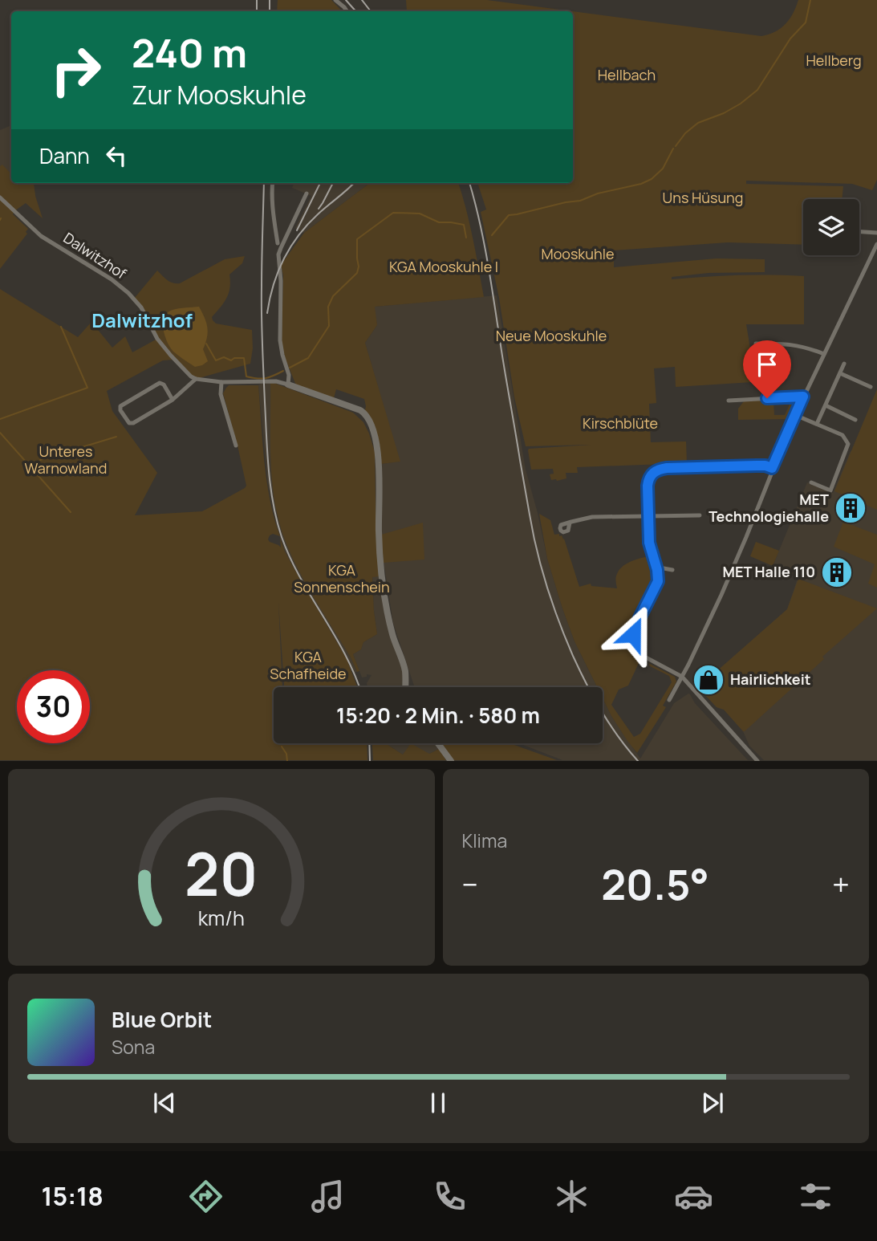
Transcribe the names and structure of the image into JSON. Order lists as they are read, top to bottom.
{
  "streets": {
    "street": ["Dalwitzhof"]
  },
  "districts": ["Dalwitzhof"],
  "parks": [
    "Hellberg",
    "Hellbach",
    "Uns Hüsung",
    "Mooskuhle",
    "KGA Mooskuhle I",
    "Neue Mooskuhle",
    "Kirschblüte",
    "Unteres Warnowland",
    "KGA Sonnenschein",
    "KGA Schafheide"
  ],
  "places": {
    "building": ["MET Technologiehalle", "MET Halle 110"],
    "shop": ["Hairlichkeit"]
  },
  "page": {
    "turn": ["240 m", "Zur Mooskuhle"],
    "then": "Dann",
    "limit": "30",
    "trip": "15:20 · 2 Min. · 580 m",
    "tile": "Klima",
    "heat": ["−", "20.5°", "+"],
    "song": ["Blue Orbit", "Sona"],
    "tabs": "15:18",
    "gauge": ["20", "km/h"]
  }
}
